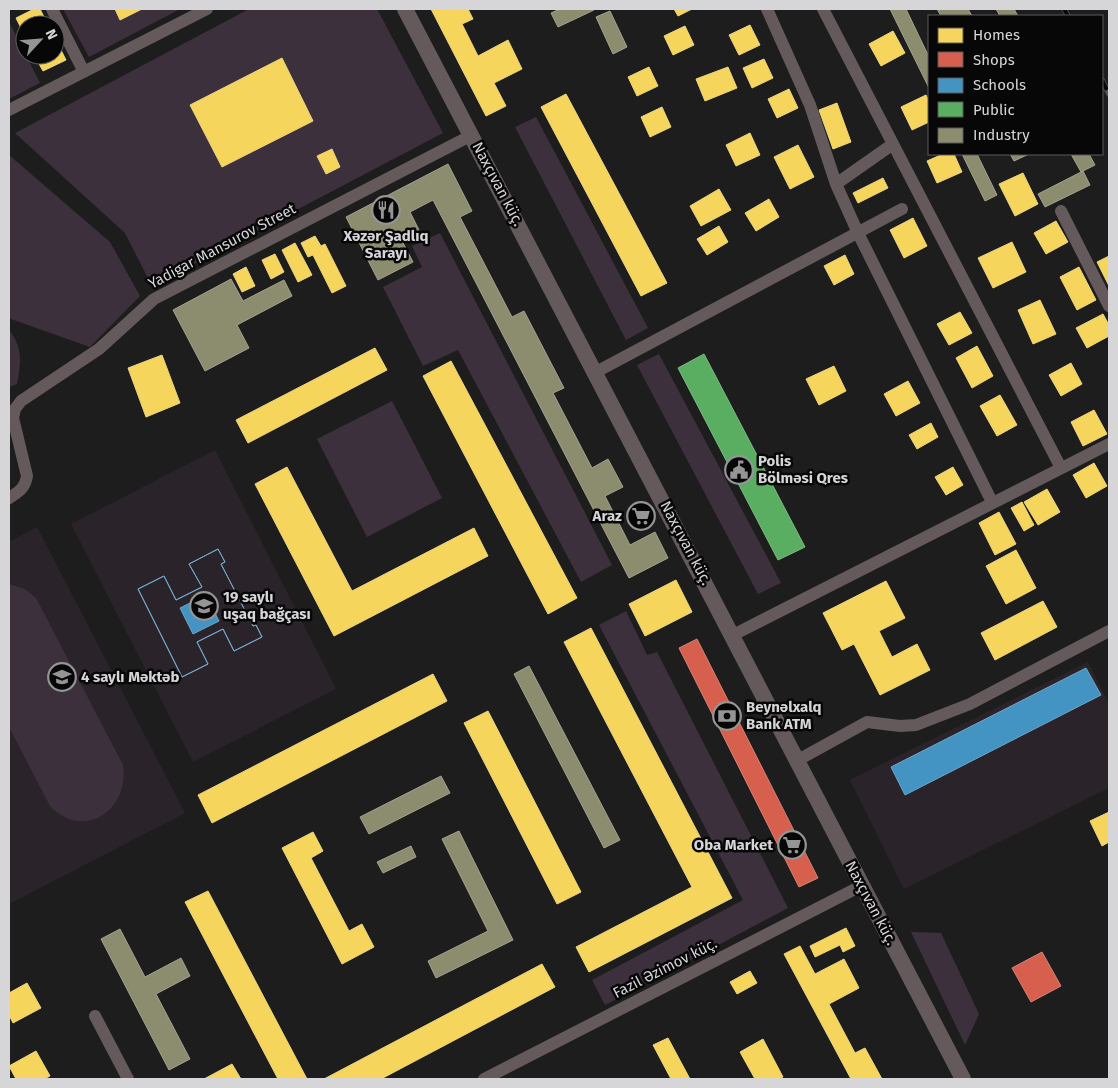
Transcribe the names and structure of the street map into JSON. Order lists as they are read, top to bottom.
{
  "streets": {
    "street": ["Naxçıvan küç.", "Yadigar Mansurov Street", "Fazil Əzimov küç."]
  },
  "crossings": [
    ["Naxçıvan küç.", "Yadigar Mansurov Street"],
    ["Naxçıvan küç.", "Fazil Əzimov küç."]
  ],
  "places": {
    "restaurant": ["Xəzər Şadlıq Sarayı"],
    "public building": ["Polis Bölməsi Qres"],
    "supermarket": ["Araz", "Oba Market"],
    "school or university": ["19 saylı uşaq bağçası", "4 saylı Məktəb"],
    "bank": ["Beynəlxalq Bank ATM"]
  },
  "legend": [
    "Homes",
    "Shops",
    "Schools",
    "Public",
    "Industry"
  ],
  "north": "top right"
}
